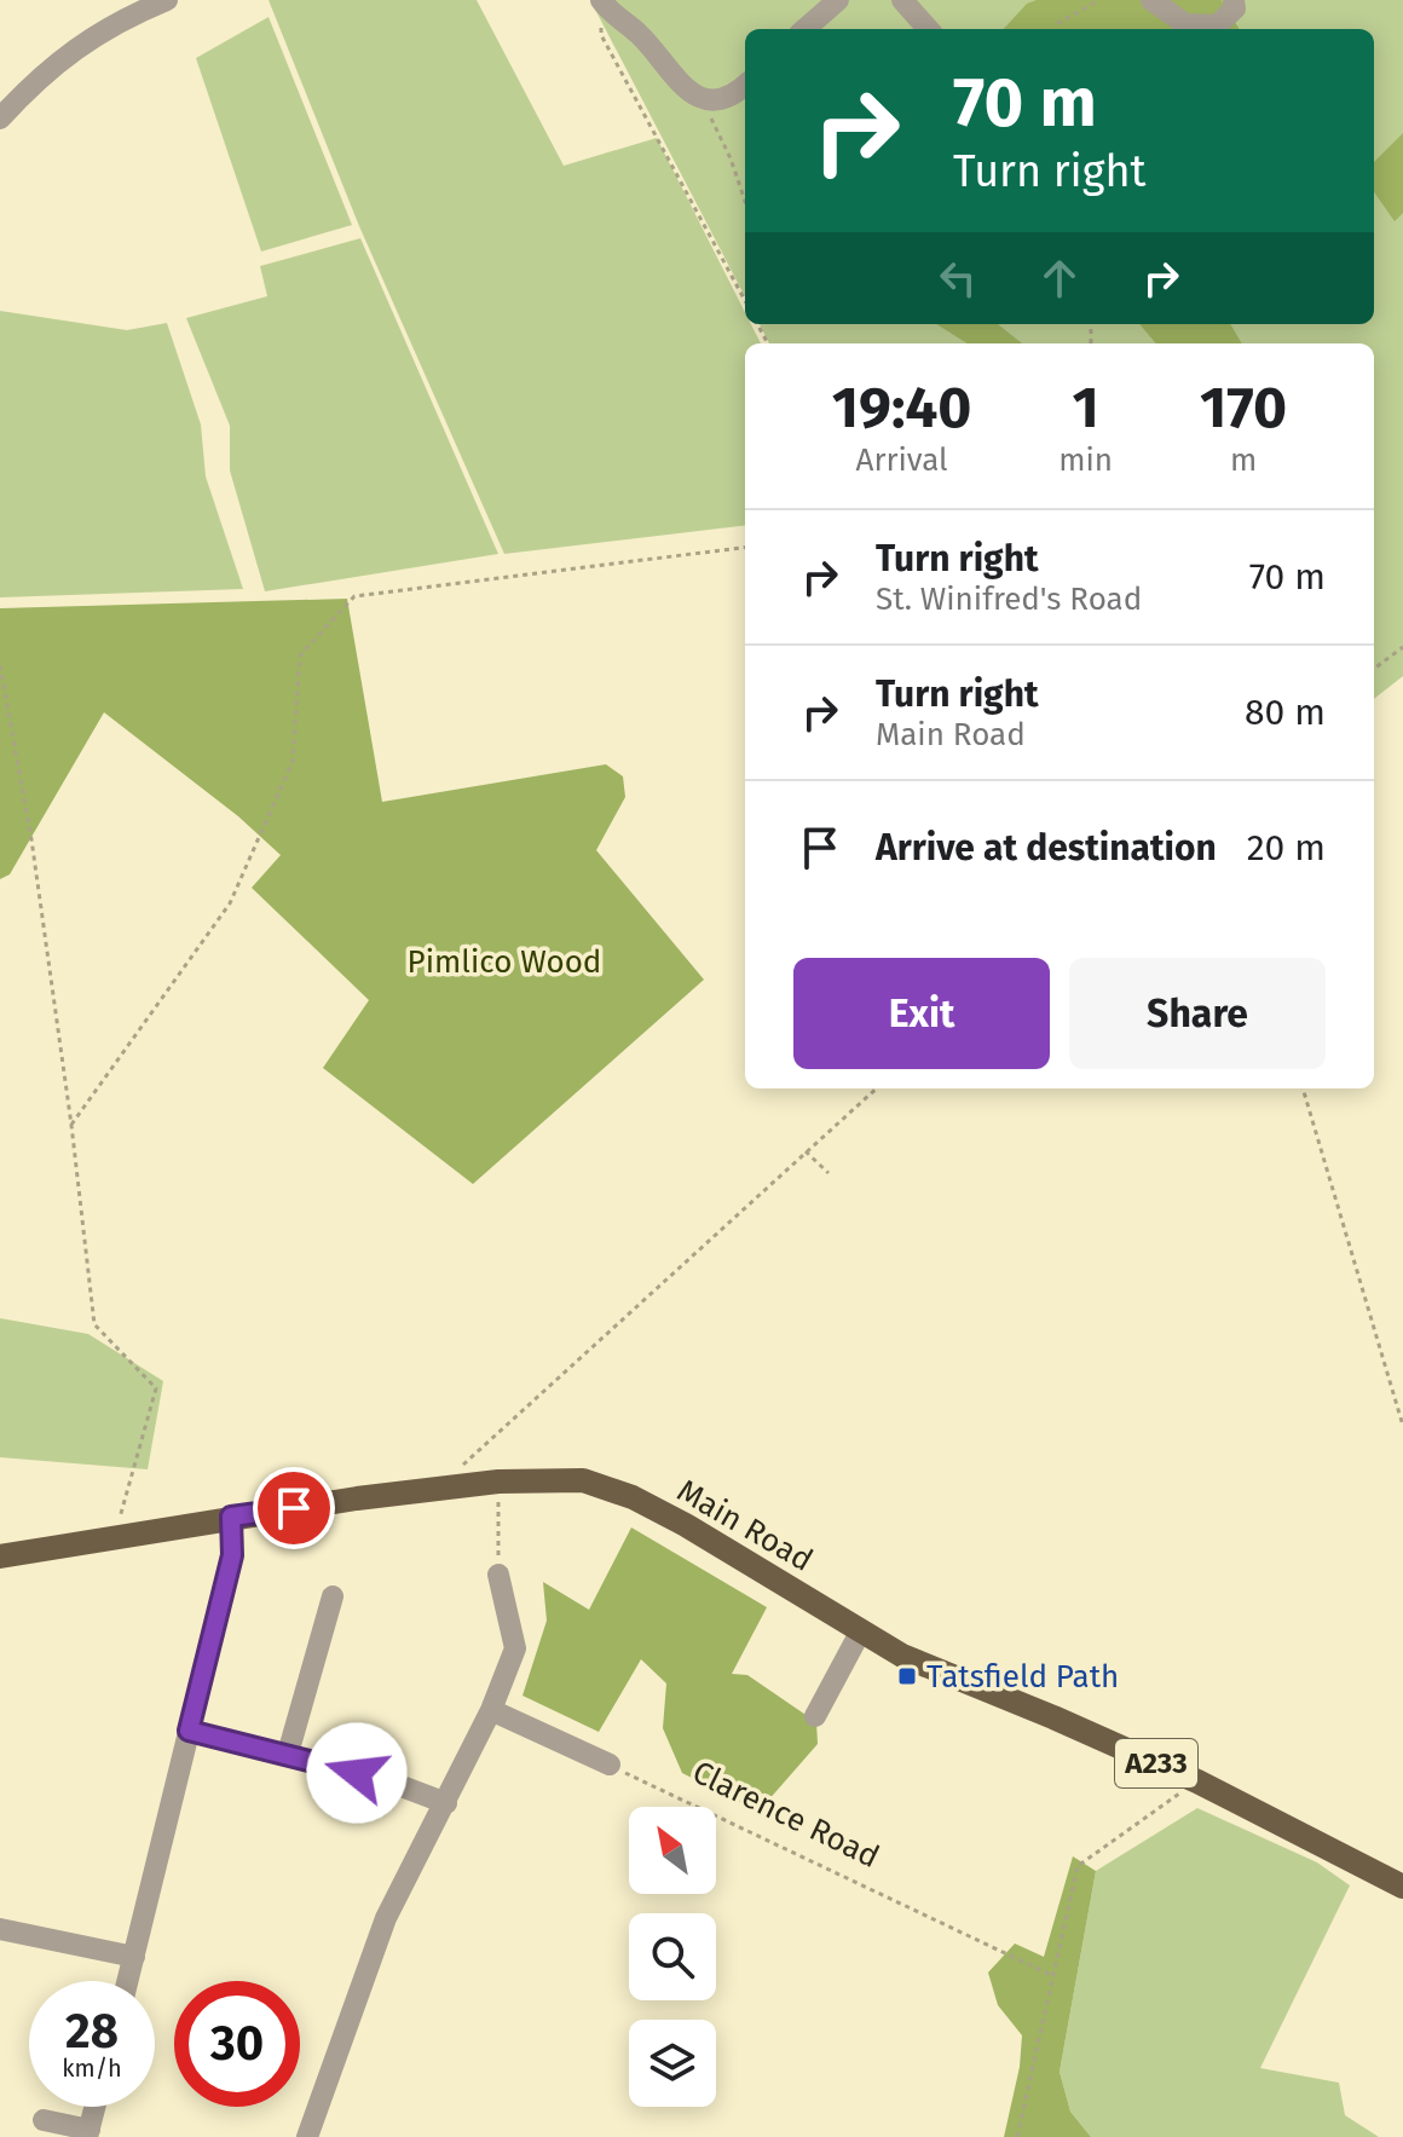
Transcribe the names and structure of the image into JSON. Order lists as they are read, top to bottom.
{
  "streets": {
    "main road": ["Main Road", "A233"],
    "path": ["Clarence Road"]
  },
  "parks": ["Pimlico Wood"],
  "places": {
    "transit": ["Tatsfield Path"]
  },
  "north": "top left",
  "page": {
    "turn": ["70 m", "Turn right"],
    "eta": [
      "19:40",
      "Arrival",
      "1",
      "min",
      "170",
      "m"
    ],
    "list": [
      {
        "name": "Turn right",
        "note": "St. Winifred's Road",
        "value": "70 m"
      },
      {
        "name": "Turn right",
        "note": "Main Road",
        "value": "80 m"
      },
      {
        "name": "Arrive at destination",
        "value": "20 m"
      }
    ],
    "buttons": ["Exit", "Share"],
    "speed": "28 km/h",
    "limit": "30"
  }
}
